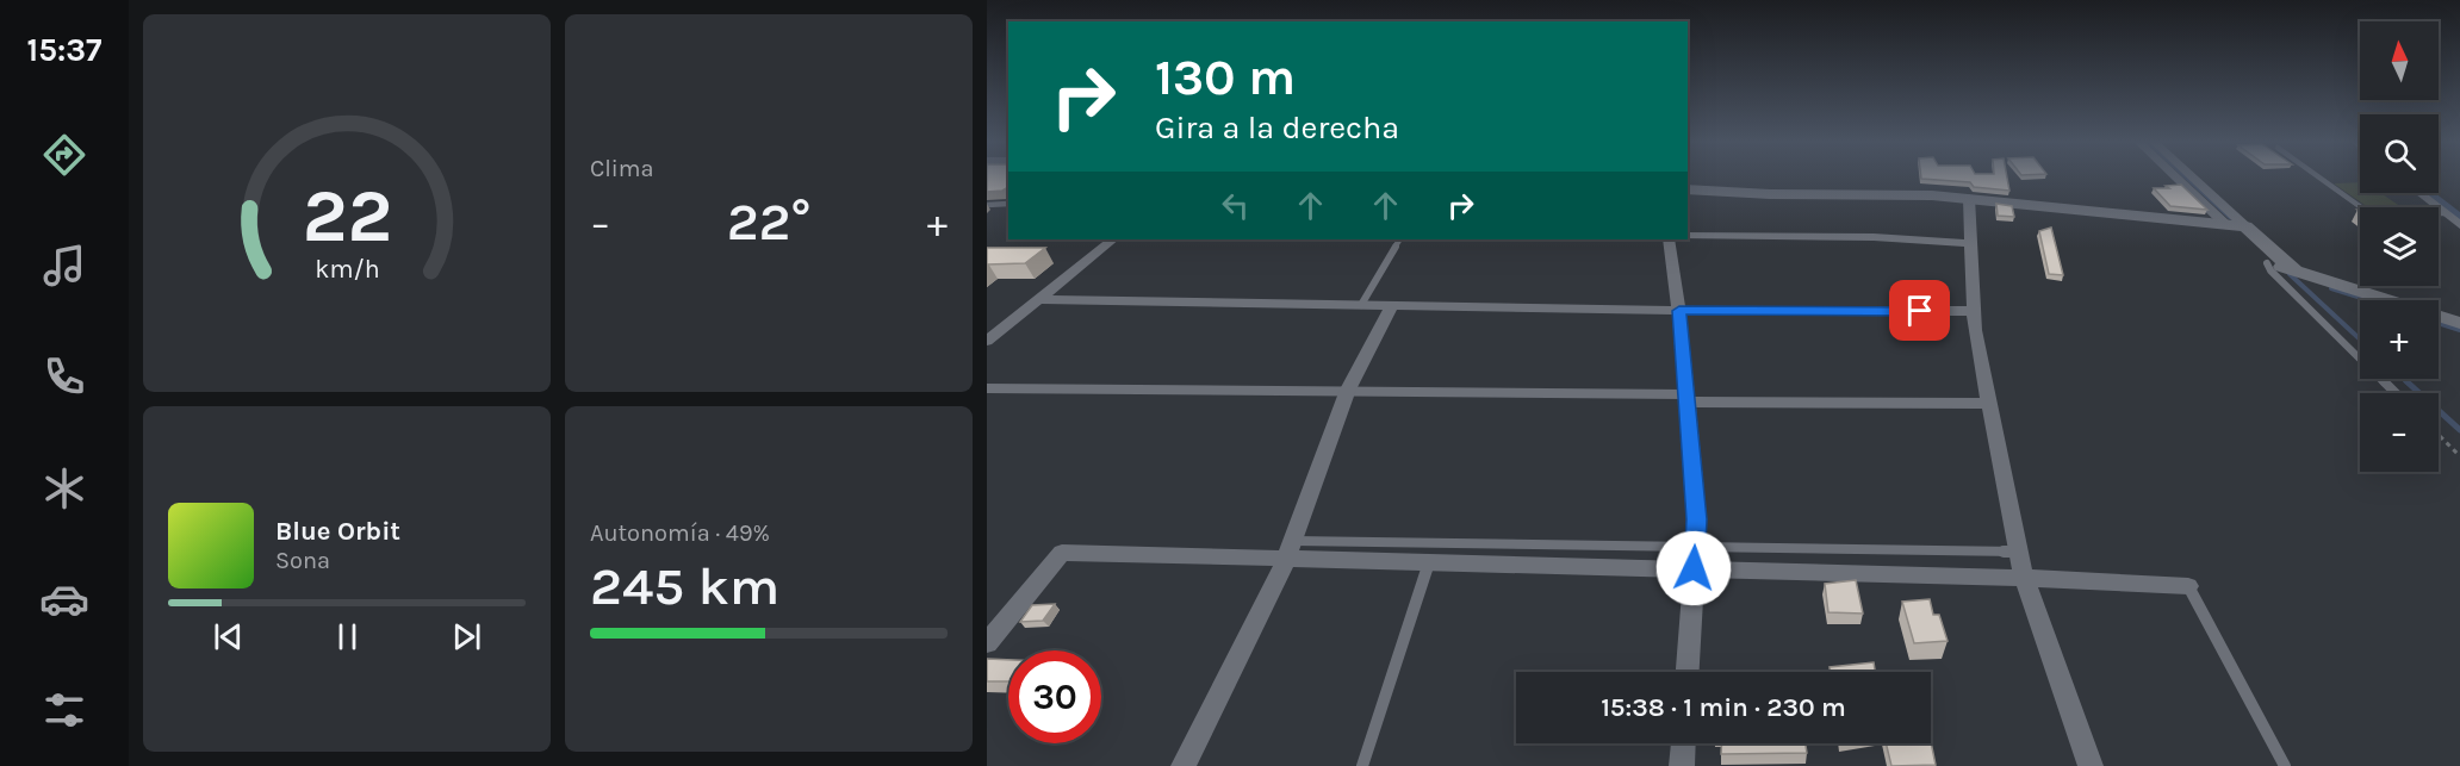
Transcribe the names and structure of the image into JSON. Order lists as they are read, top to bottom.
{
  "north": "top",
  "page": {
    "tabs": "15:37",
    "tile": [
      "Clima",
      ["Autonomía · 49%", "245 km"]
    ],
    "map_buttons": ["+", "−"],
    "turn": ["130 m", "Gira a la derecha"],
    "heat": ["−", "22°", "+"],
    "song": ["Blue Orbit", "Sona"],
    "limit": "30",
    "trip": "15:38 · 1 min · 230 m",
    "gauge": ["22", "km/h"]
  }
}
